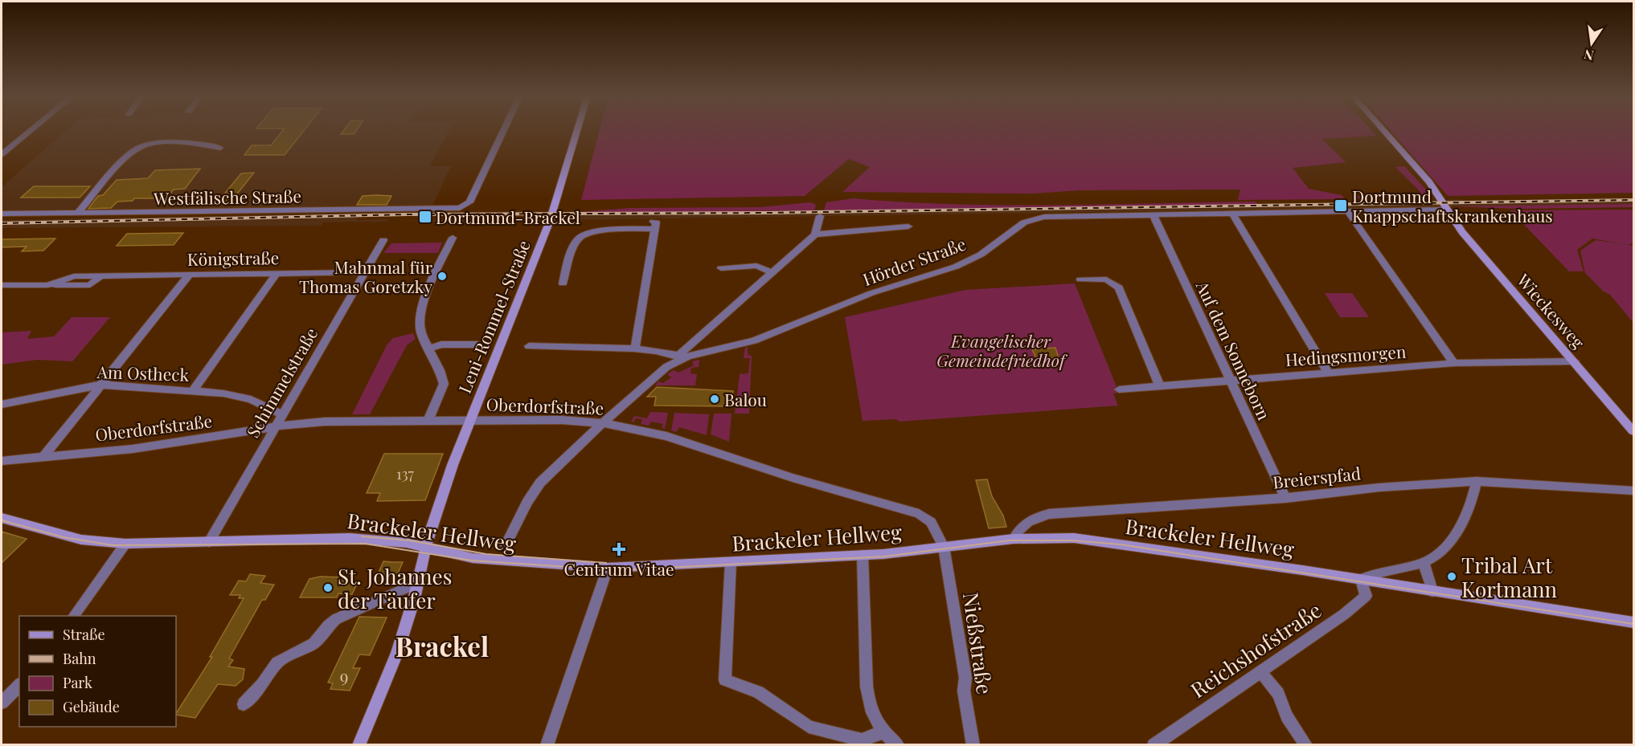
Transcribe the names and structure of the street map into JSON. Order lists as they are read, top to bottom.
{
  "streets": {
    "main road": ["Wieckesweg", "Leni-Rommel-Straße", "Brackeler Hellweg"],
    "street": [
      "Westfälische Straße",
      "Königstraße",
      "Hörder Straße",
      "Auf dem Sonneborn",
      "Hedingsmorgen",
      "Am Ostheck",
      "Schimmelstraße",
      "Oberdorfstraße",
      "Breierspfad",
      "Nießstraße",
      "Reichshofstraße"
    ]
  },
  "crossings": [
    ["Königstraße", "Schimmelstraße"],
    ["Hörder Straße", "Wieckesweg"],
    ["Hörder Straße", "Auf dem Sonneborn"],
    ["Hörder Straße", "Oberdorfstraße"],
    ["Wieckesweg", "Hedingsmorgen"],
    ["Leni-Rommel-Straße", "Oberdorfstraße"],
    ["Leni-Rommel-Straße", "Brackeler Hellweg"],
    ["Auf dem Sonneborn", "Hedingsmorgen"],
    ["Auf dem Sonneborn", "Breierspfad"],
    ["Am Ostheck", "Schimmelstraße"],
    ["Schimmelstraße", "Oberdorfstraße"],
    ["Schimmelstraße", "Brackeler Hellweg"],
    ["Oberdorfstraße", "Brackeler Hellweg"],
    ["Oberdorfstraße", "Nießstraße"],
    ["Breierspfad", "Brackeler Hellweg"],
    ["Brackeler Hellweg", "Nießstraße"],
    ["Brackeler Hellweg", "Reichshofstraße"]
  ],
  "districts": ["Brackel"],
  "parks": ["Evangelischer Gemeindefriedhof"],
  "places": {
    "transit": ["Dortmund Knappschaftskrankenhaus", "Dortmund-Brackel"],
    "other": [
      "Mahnmal für Thomas Goretzky",
      "Balou",
      "Tribal Art Kortmann",
      "St. Johannes der Täufer"
    ],
    "health": ["Centrum Vitae"]
  },
  "house_numbers": ["137", "9"],
  "legend": [
    "Straße",
    "Bahn",
    "Park",
    "Gebäude"
  ],
  "north": "bottom"
}
